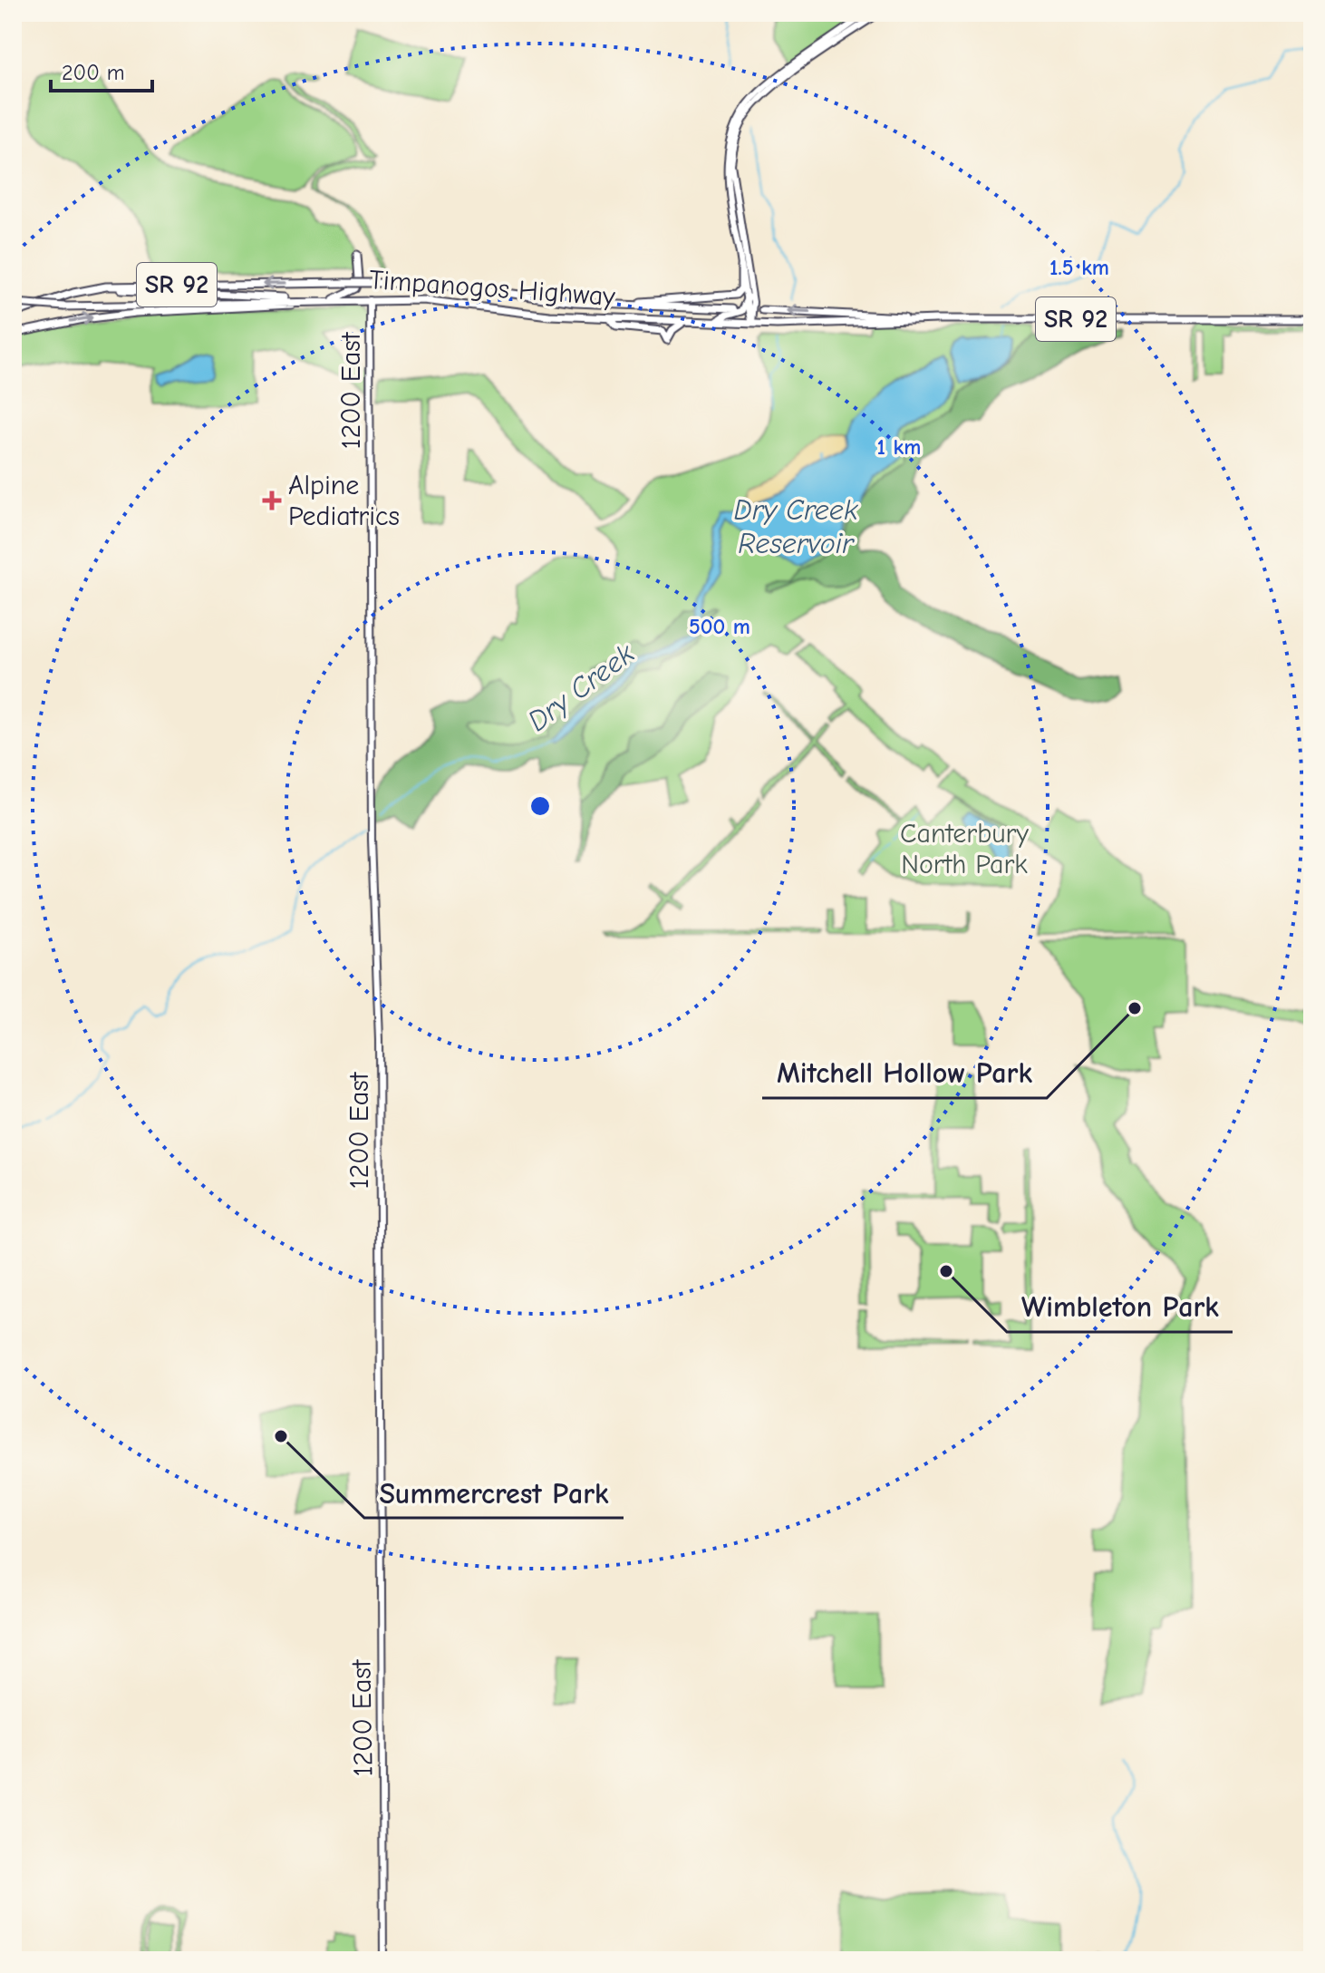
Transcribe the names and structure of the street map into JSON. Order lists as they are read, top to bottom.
{
  "streets": {
    "main road": ["SR 92", "Timpanogos Highway", "1200 East"]
  },
  "crossings": [
    ["SR 92", "Timpanogos Highway"],
    ["Timpanogos Highway", "1200 East"]
  ],
  "water": ["Dry Creek Reservoir", "Dry Creek"],
  "parks": ["Canterbury North Park"],
  "places": {
    "health": ["Alpine Pediatrics"],
    "other": ["Mitchell Hollow Park", "Wimbleton Park", "Summercrest Park"]
  },
  "scale_bar": "200 m",
  "rings": ["1.5 km", "1 km", "500 m"]
}
